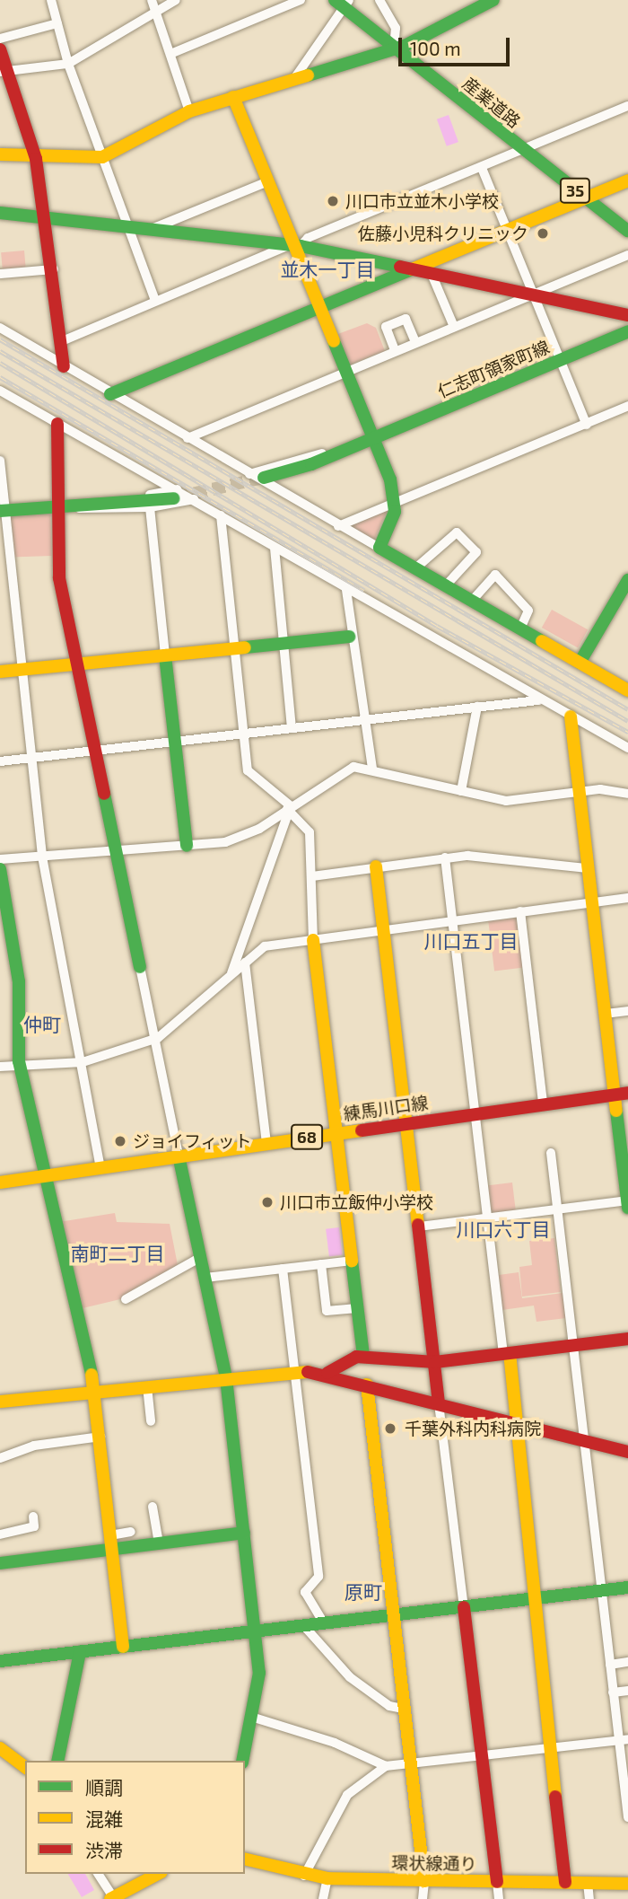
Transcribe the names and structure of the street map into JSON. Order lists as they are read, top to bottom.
{
  "streets": {
    "street": [
      "産業道路",
      "35",
      "仁志町領家町線",
      "練馬川口線",
      "68",
      "環状線通り"
    ]
  },
  "districts": [
    "並木一丁目",
    "川口五丁目",
    "仲町",
    "川口六丁目",
    "南町二丁目",
    "原町"
  ],
  "places": [
    "川口市立並木小学校",
    "佐藤小児科クリニック",
    "ジョイフィット",
    "川口市立飯仲小学校",
    "千葉外科内科病院"
  ],
  "legend": ["順調", "混雑", "渋滞"],
  "scale_bar": "100 m"
}
